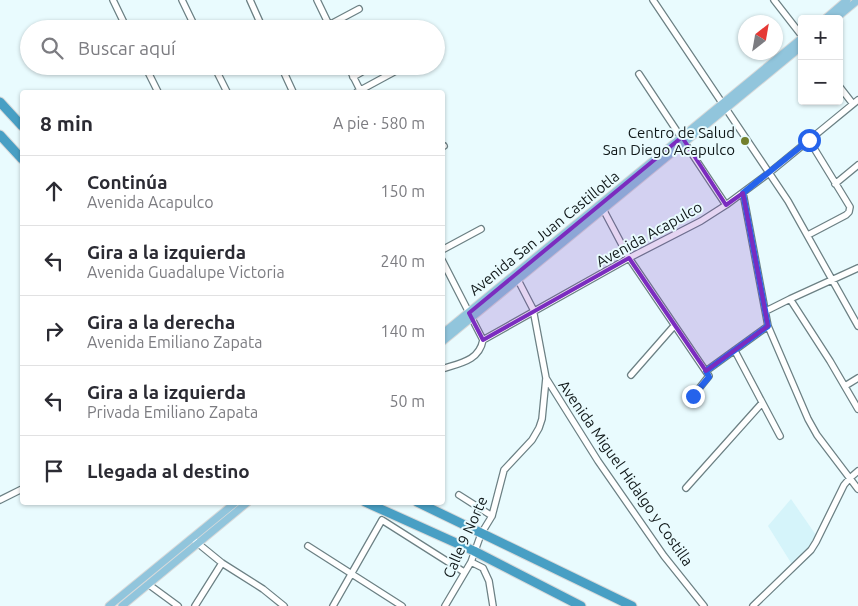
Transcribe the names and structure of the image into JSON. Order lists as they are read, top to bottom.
{
  "streets": {
    "main road": ["Avenida San Juan Castillotla"],
    "street": ["Avenida Acapulco", "Avenida Miguel Hidalgo y Costilla", "Calle 9 Norte"]
  },
  "crossings": [
    ["Avenida San Juan Castillotla", "Calle 9 Norte"],
    ["Avenida Acapulco", "Calle 9 Norte"],
    ["Avenida Miguel Hidalgo y Costilla", "Calle 9 Norte"]
  ],
  "places": ["Centro de Salud San Diego Acapulco"],
  "north": "top right",
  "page": {
    "map_buttons": ["+", "−"],
    "search": "Buscar aquí",
    "heading": ["8 min", "A pie · 580 m"],
    "list": [
      ["Continúa", "Avenida Acapulco", "150 m"],
      ["Gira a la izquierda", "Avenida Guadalupe Victoria", "240 m"],
      ["Gira a la derecha", "Avenida Emiliano Zapata", "140 m"],
      ["Gira a la izquierda", "Privada Emiliano Zapata", "50 m"],
      "Llegada al destino"
    ]
  }
}
